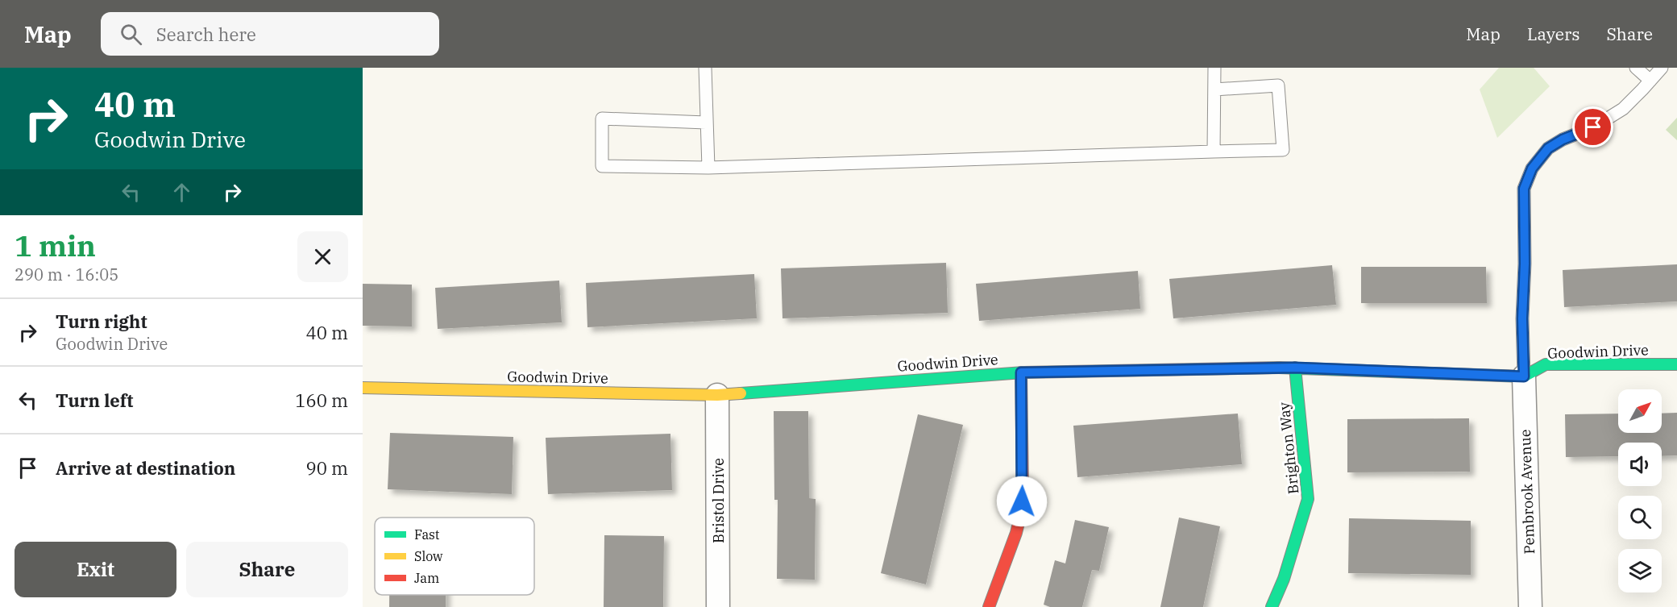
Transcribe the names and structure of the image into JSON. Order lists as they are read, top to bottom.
{
  "streets": {
    "street": [
      "Goodwin Drive",
      "Brighton Way",
      "Pembrook Avenue",
      "Bristol Drive"
    ]
  },
  "crossings": [
    ["Goodwin Drive", "Brighton Way"],
    ["Goodwin Drive", "Pembrook Avenue"],
    ["Goodwin Drive", "Bristol Drive"]
  ],
  "legend": ["Fast", "Slow", "Jam"],
  "north": "top right",
  "page": {
    "header": "Map",
    "search": "Search here",
    "nav": ["Map", "Layers", "Share"],
    "turn": ["40 m", "Goodwin Drive"],
    "heading": ["1 min", "290 m · 16:05"],
    "list": [
      {
        "name": "Turn right",
        "note": "Goodwin Drive",
        "value": "40 m"
      },
      {
        "name": "Turn left",
        "value": "160 m"
      },
      {
        "name": "Arrive at destination",
        "value": "90 m"
      }
    ],
    "buttons": ["Exit", "Share"]
  }
}
